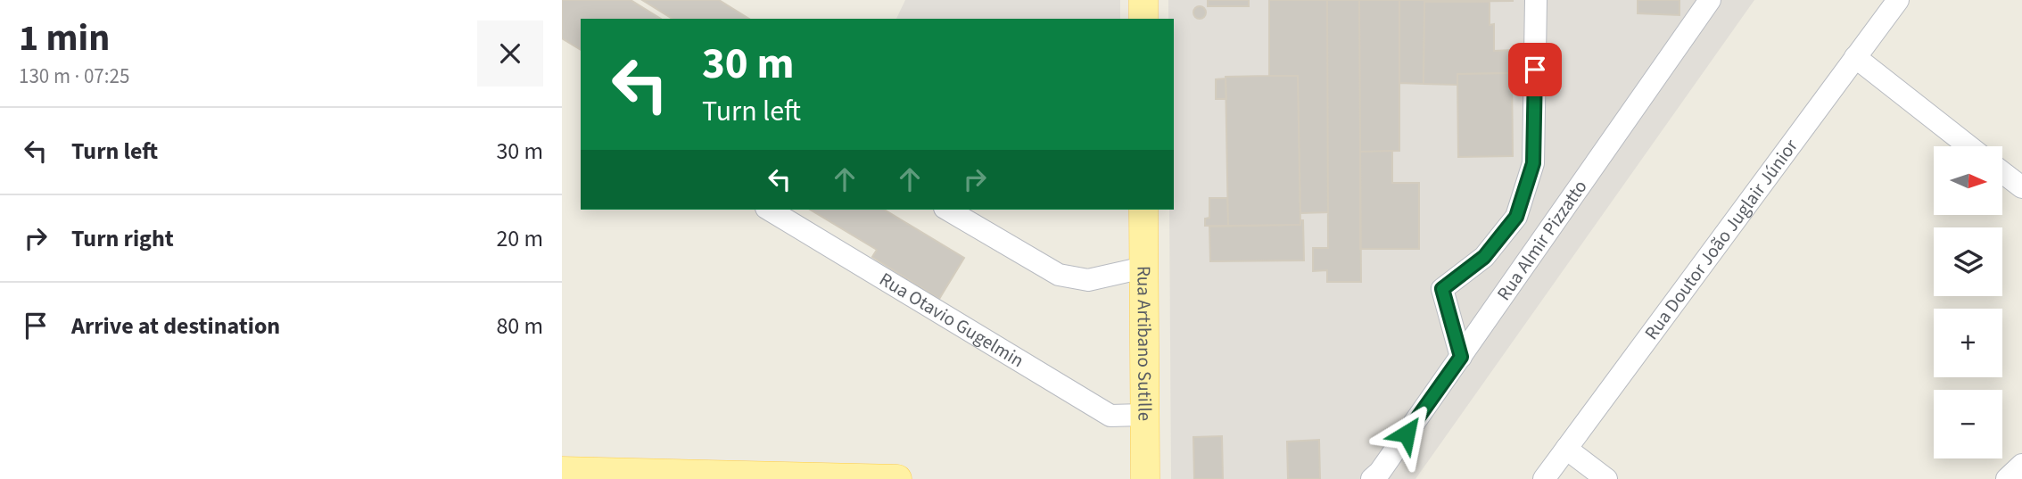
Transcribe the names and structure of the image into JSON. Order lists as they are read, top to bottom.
{
  "streets": {
    "main road": ["Rua Artibano Sutille"],
    "street": ["Rua Doutor João Juglair Júnior", "Rua Almir Pizzatto", "Rua Otavio Gugelmin"]
  },
  "crossings": [
    ["Rua Otavio Gugelmin", "Rua Artibano Sutille"]
  ],
  "north": "right",
  "page": {
    "heading": ["1 min", "130 m · 07:25"],
    "turn": ["30 m", "Turn left"],
    "list": [
      {
        "name": "Turn left",
        "value": "30 m"
      },
      {
        "name": "Turn right",
        "value": "20 m"
      },
      {
        "name": "Arrive at destination",
        "value": "80 m"
      }
    ],
    "map_buttons": ["+", "−"]
  }
}
